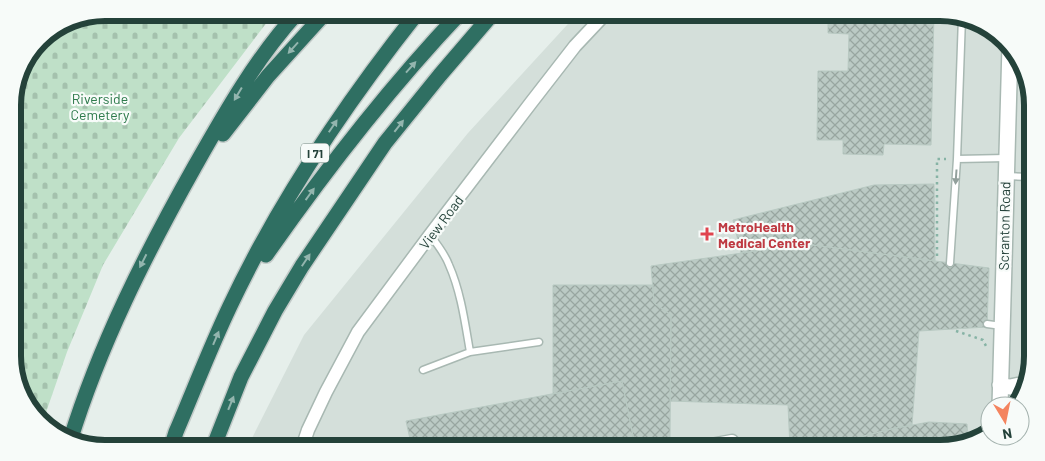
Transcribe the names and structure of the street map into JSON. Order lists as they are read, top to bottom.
{
  "streets": {
    "highway": ["I 71"],
    "street": ["View Road", "Scranton Road"]
  },
  "parks": ["Riverside Cemetery"],
  "places": {
    "health": ["MetroHealth Medical Center"]
  },
  "north": "bottom"
}
